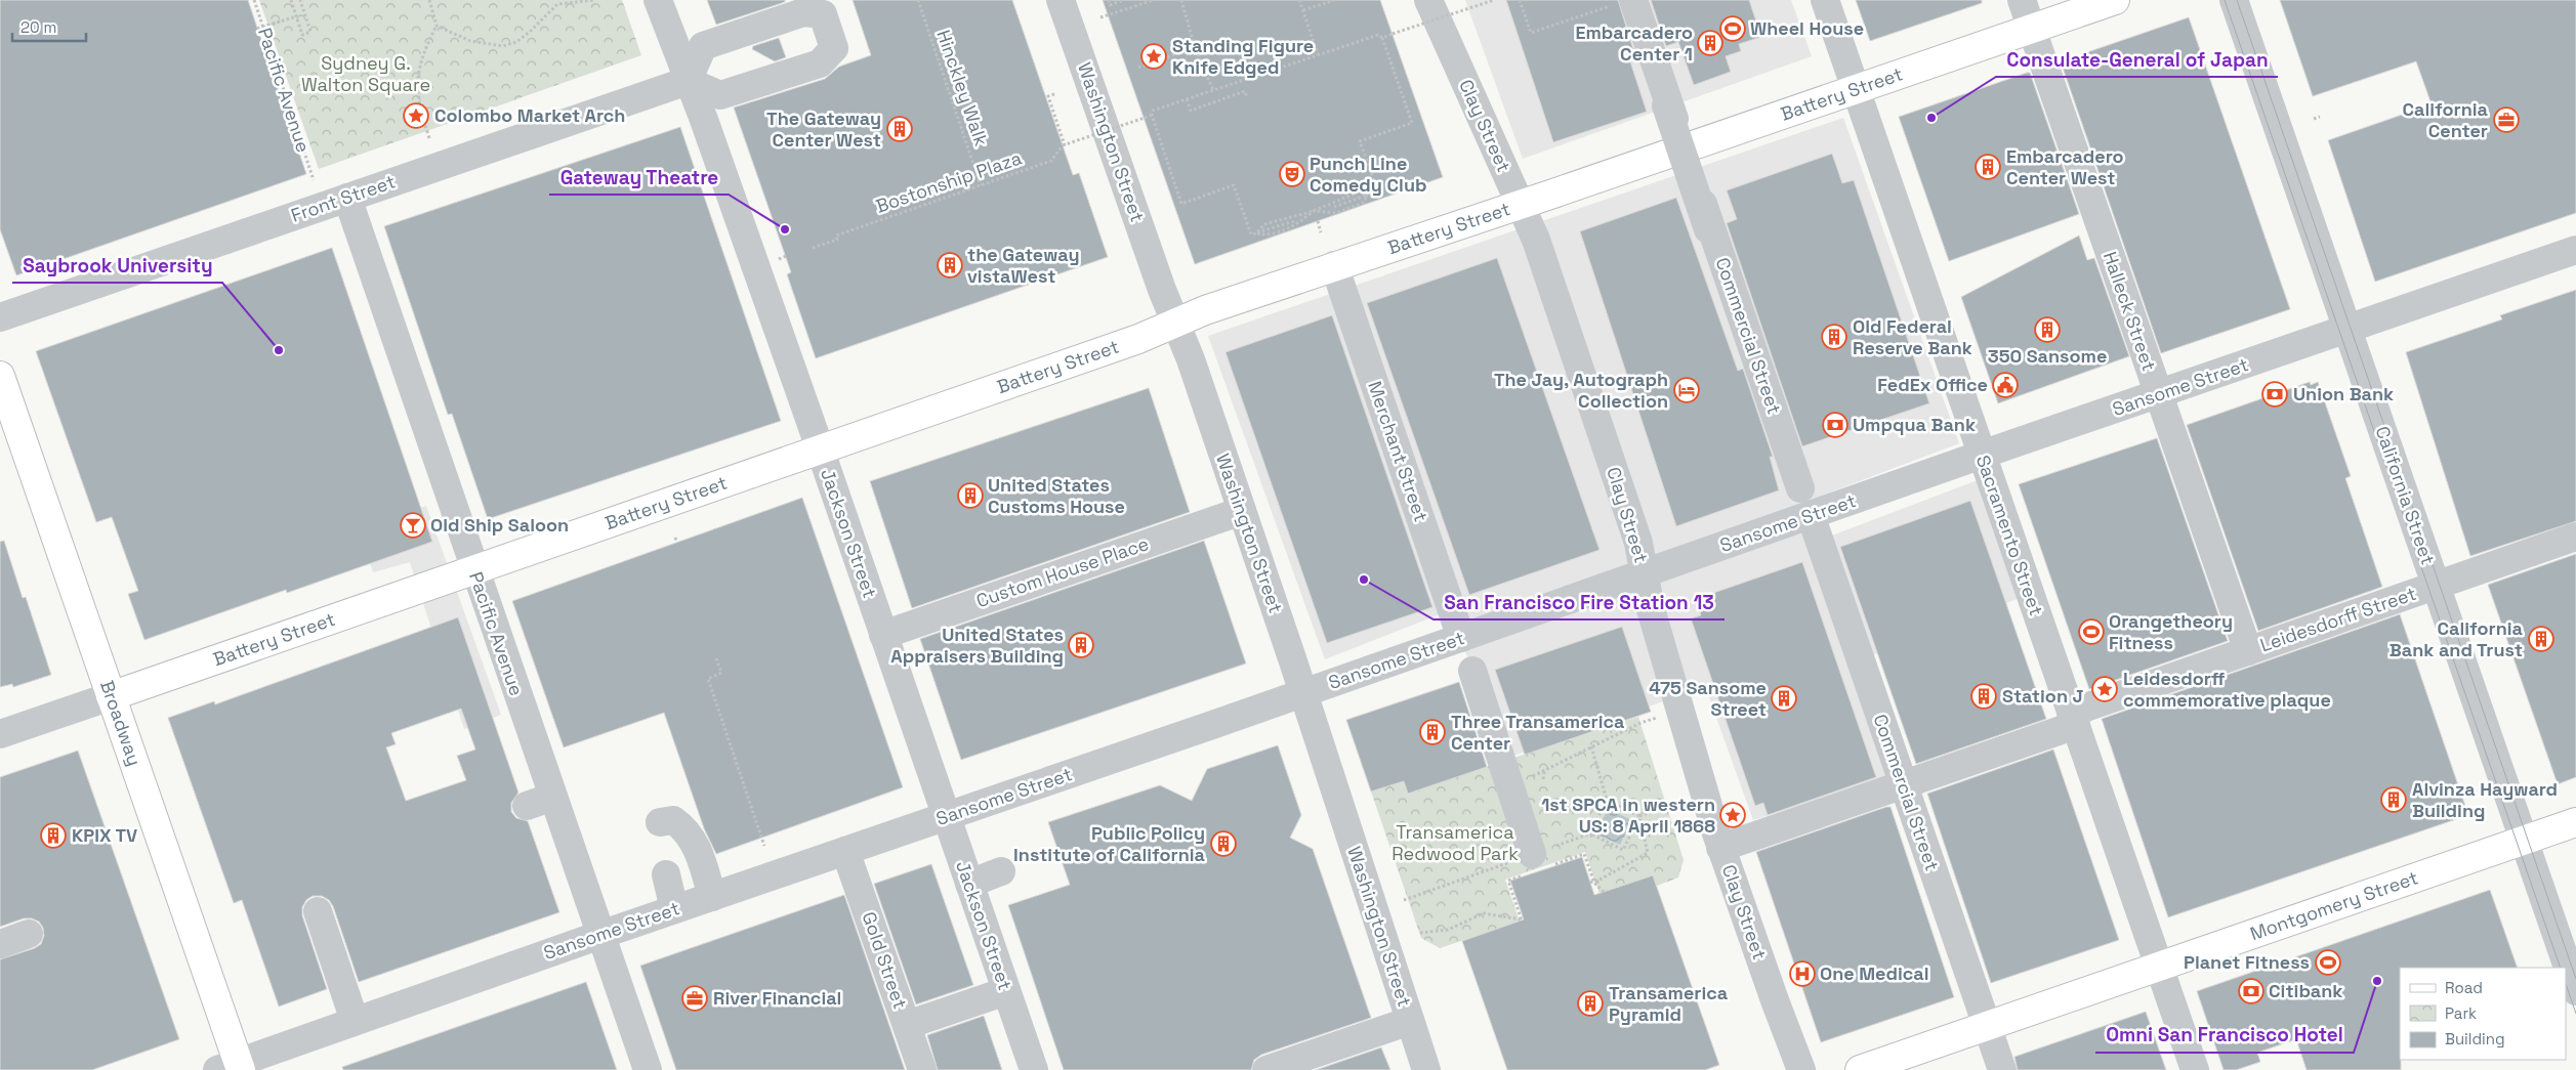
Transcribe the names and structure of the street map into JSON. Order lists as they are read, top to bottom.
{
  "streets": {
    "main road": ["Battery Street", "Broadway", "Montgomery Street"],
    "street": [
      "Pacific Avenue",
      "Clay Street",
      "Washington Street",
      "Front Street",
      "Halleck Street",
      "Commercial Street",
      "Sansome Street",
      "Merchant Street",
      "California Street",
      "Jackson Street",
      "Sacramento Street",
      "Custom House Place",
      "Leidesdorff Street",
      "Gold Street"
    ],
    "path": ["Hinckley Walk", "Bostonship Plaza"]
  },
  "crossings": [
    ["Hinckley Walk", "Bostonship Plaza"],
    ["Pacific Avenue", "Battery Street"],
    ["Pacific Avenue", "Front Street"],
    ["Pacific Avenue", "Sansome Street"],
    ["Battery Street", "Clay Street"],
    ["Battery Street", "Washington Street"],
    ["Battery Street", "Halleck Street"],
    ["Battery Street", "Merchant Street"],
    ["Battery Street", "Jackson Street"],
    ["Battery Street", "Sacramento Street"],
    ["Battery Street", "Broadway"],
    ["Clay Street", "Sansome Street"],
    ["Clay Street", "Leidesdorff Street"],
    ["Washington Street", "Sansome Street"],
    ["Washington Street", "Custom House Place"],
    ["Front Street", "Jackson Street"],
    ["Halleck Street", "Sansome Street"],
    ["Halleck Street", "Leidesdorff Street"],
    ["Commercial Street", "Sansome Street"],
    ["Commercial Street", "Leidesdorff Street"],
    ["Commercial Street", "Montgomery Street"],
    ["Sansome Street", "Merchant Street"],
    ["Sansome Street", "California Street"],
    ["Sansome Street", "Jackson Street"],
    ["Sansome Street", "Sacramento Street"],
    ["Sansome Street", "Broadway"],
    ["Sansome Street", "Gold Street"],
    ["California Street", "Leidesdorff Street"],
    ["California Street", "Montgomery Street"],
    ["Jackson Street", "Custom House Place"],
    ["Sacramento Street", "Leidesdorff Street"],
    ["Sacramento Street", "Montgomery Street"]
  ],
  "parks": ["Sydney G. Walton Square", "Transamerica Redwood Park"],
  "places": {
    "sports": ["Wheel House", "Orangetheory Fitness", "Planet Fitness"],
    "building": [
      "Embarcadero Center 1",
      "The Gateway Center West",
      "Embarcadero Center West",
      "the Gateway vistaWest",
      "350 Sansome",
      "Old Federal Reserve Bank",
      "United States Customs House",
      "California Bank and Trust",
      "United States Appraisers Building",
      "Station J",
      "475 Sansome Street",
      "Three Transamerica Center",
      "Alvinza Hayward Building",
      "KPIX TV",
      "Public Policy Institute of California",
      "Transamerica Pyramid"
    ],
    "place": [
      "Standing Figure Knife Edged",
      "Colombo Market Arch",
      "Leidesdorff commemorative plaque",
      "1st SPCA in western US: 8 April 1868"
    ],
    "other": [
      "Consulate-General of Japan",
      "Gateway Theatre",
      "Saybrook University",
      "San Francisco Fire Station 13",
      "Omni San Francisco Hotel"
    ],
    "office": ["California Center", "River Financial"],
    "theatre": ["Punch Line Comedy Club"],
    "public building": ["FedEx Office"],
    "hotel": ["The Jay, Autograph Collection"],
    "bank": ["Union Bank", "Umpqua Bank", "Citibank"],
    "bar": ["Old Ship Saloon"],
    "hospital": ["One Medical"]
  },
  "legend": ["Road", "Park", "Building"],
  "scale_bar": "20 m"
}
